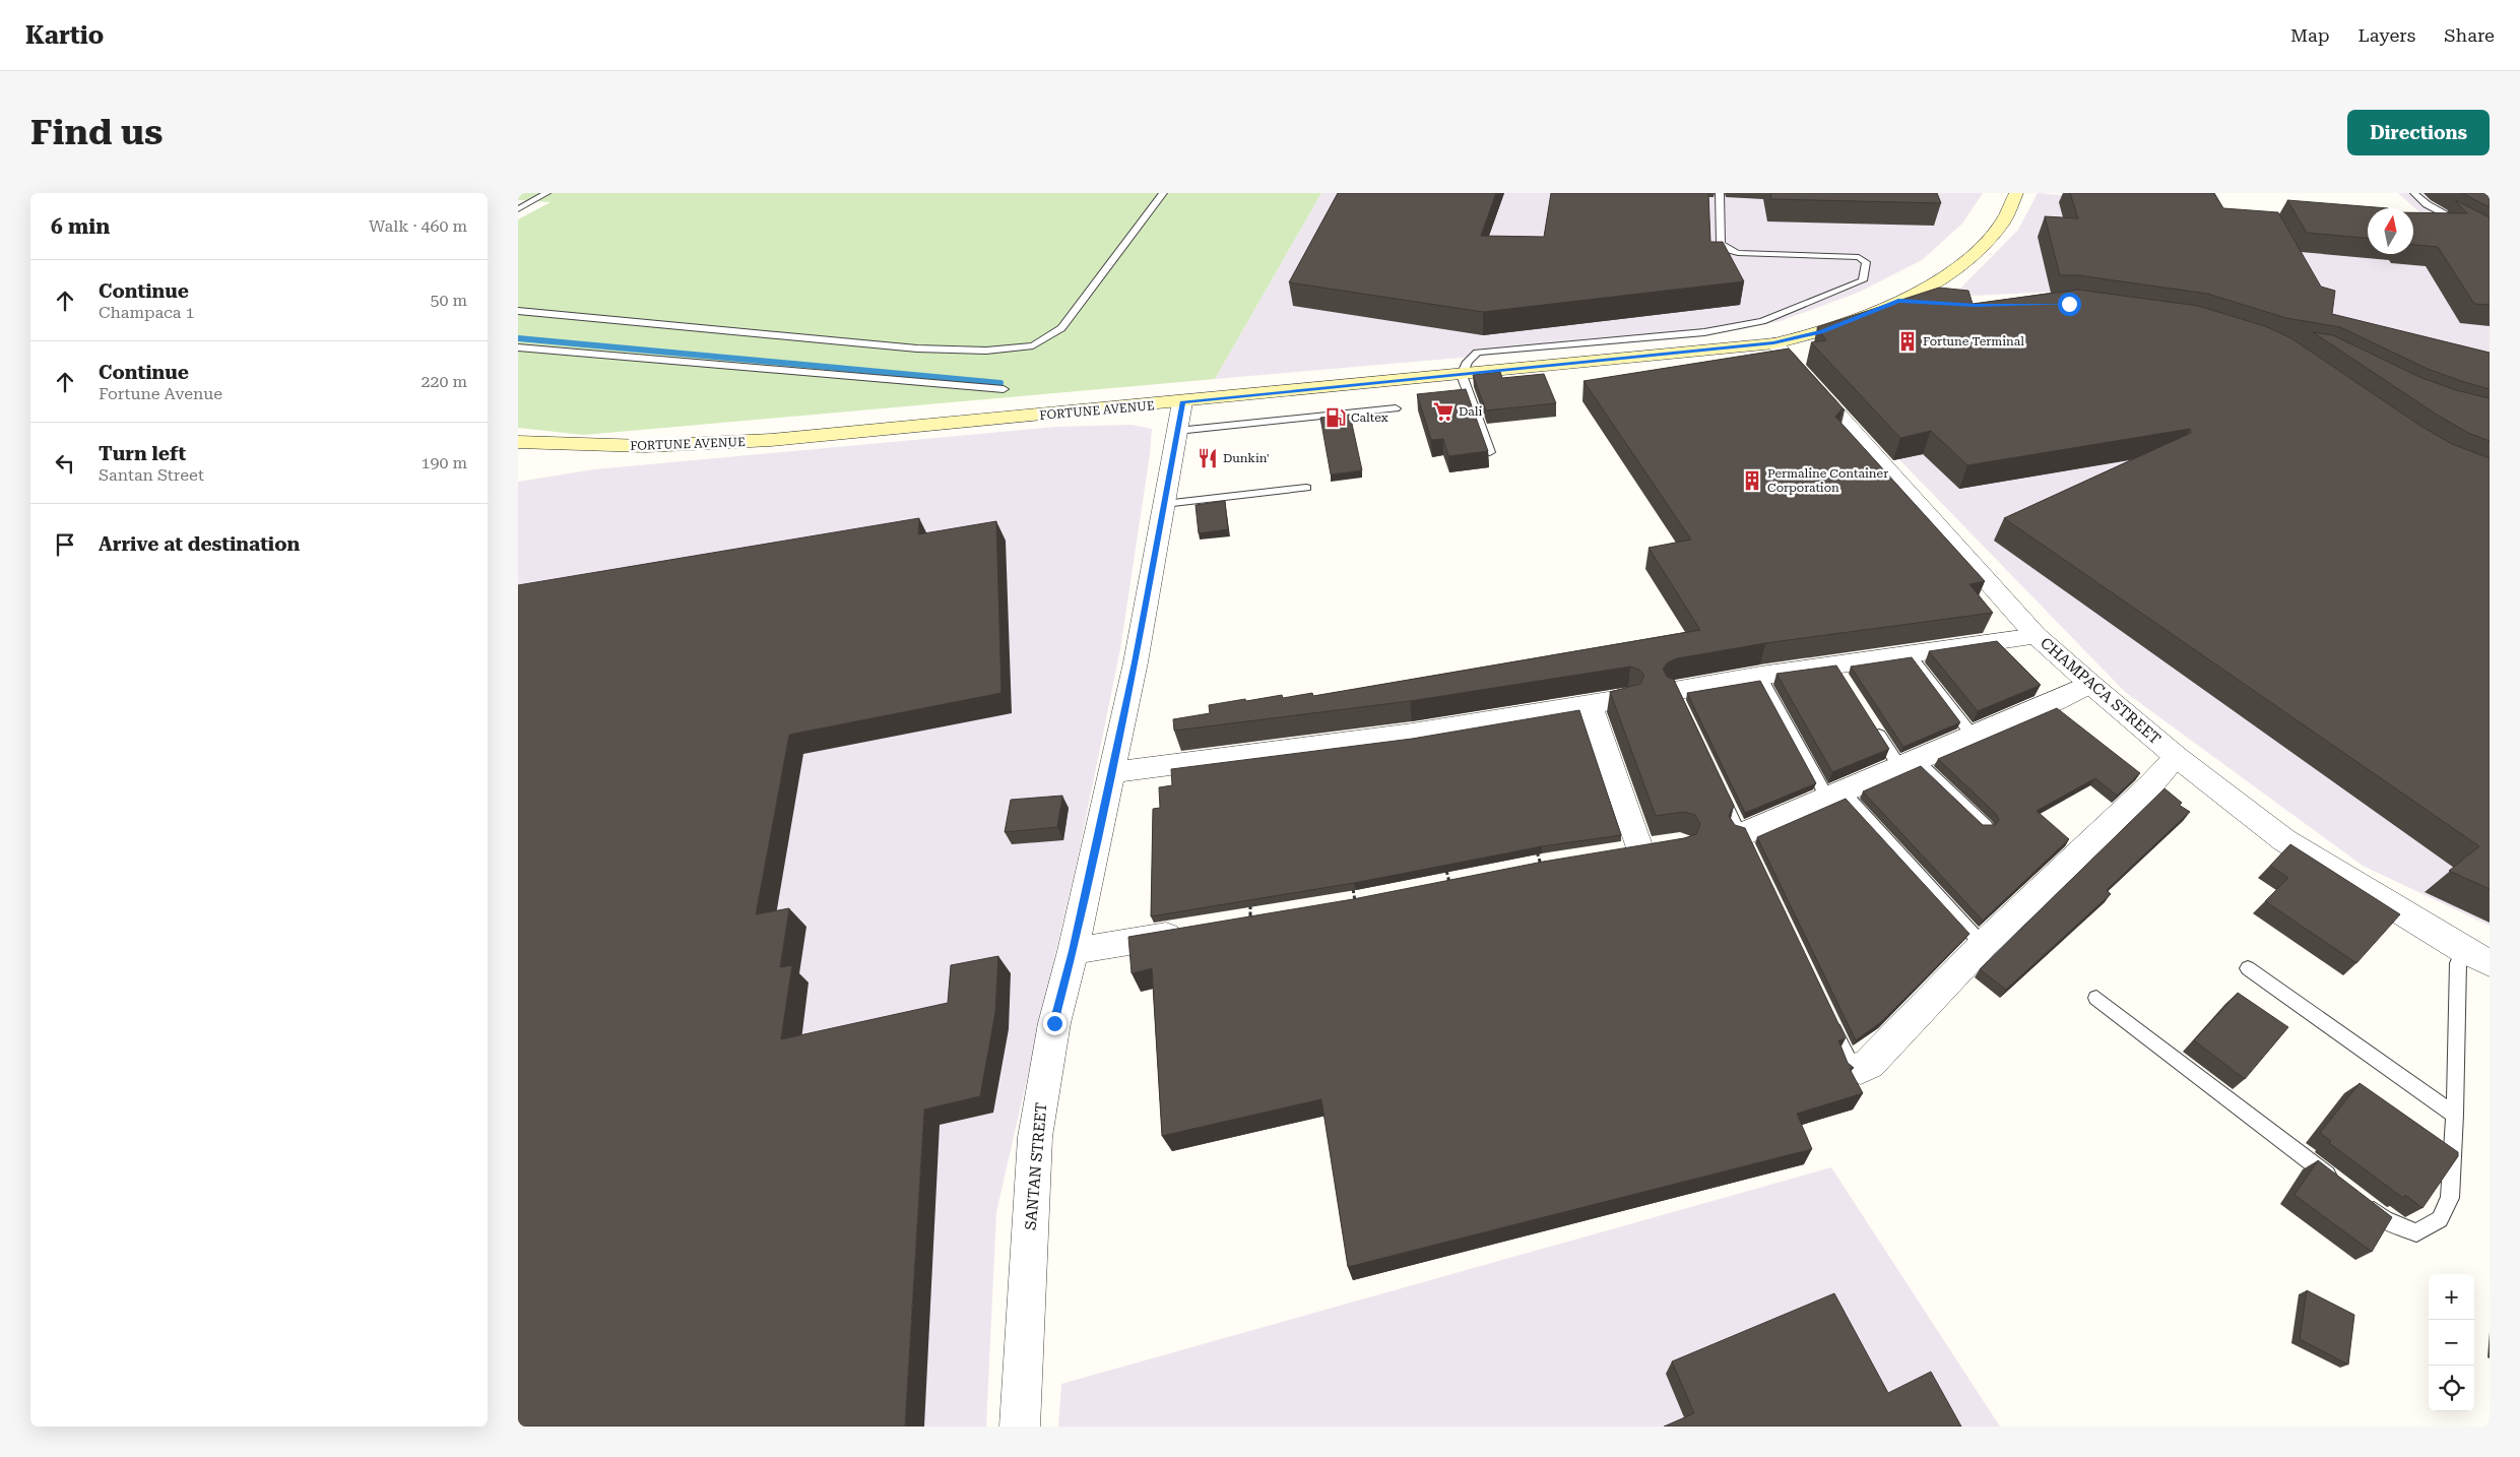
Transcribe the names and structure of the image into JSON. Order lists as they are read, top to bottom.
{
  "streets": {
    "main road": ["FORTUNE AVENUE"],
    "street": ["CHAMPACA STREET", "SANTAN STREET"]
  },
  "crossings": [
    ["FORTUNE AVENUE", "CHAMPACA STREET"],
    ["FORTUNE AVENUE", "SANTAN STREET"]
  ],
  "places": {
    "building": ["Fortune Terminal", "Permaline Container Corporation"],
    "supermarket": ["Dali"],
    "fuel station": ["Caltex"],
    "restaurant": ["Dunkin'"]
  },
  "north": "top",
  "page": {
    "header": "Kartio",
    "nav": ["Map", "Layers", "Share"],
    "buttons": "Directions",
    "title": "Find us",
    "heading": ["6 min", "Walk · 460 m"],
    "list": [
      ["Continue", "Champaca 1", "50 m"],
      ["Continue", "Fortune Avenue", "220 m"],
      ["Turn left", "Santan Street", "190 m"],
      "Arrive at destination"
    ],
    "map_buttons": ["+", "−"]
  }
}
